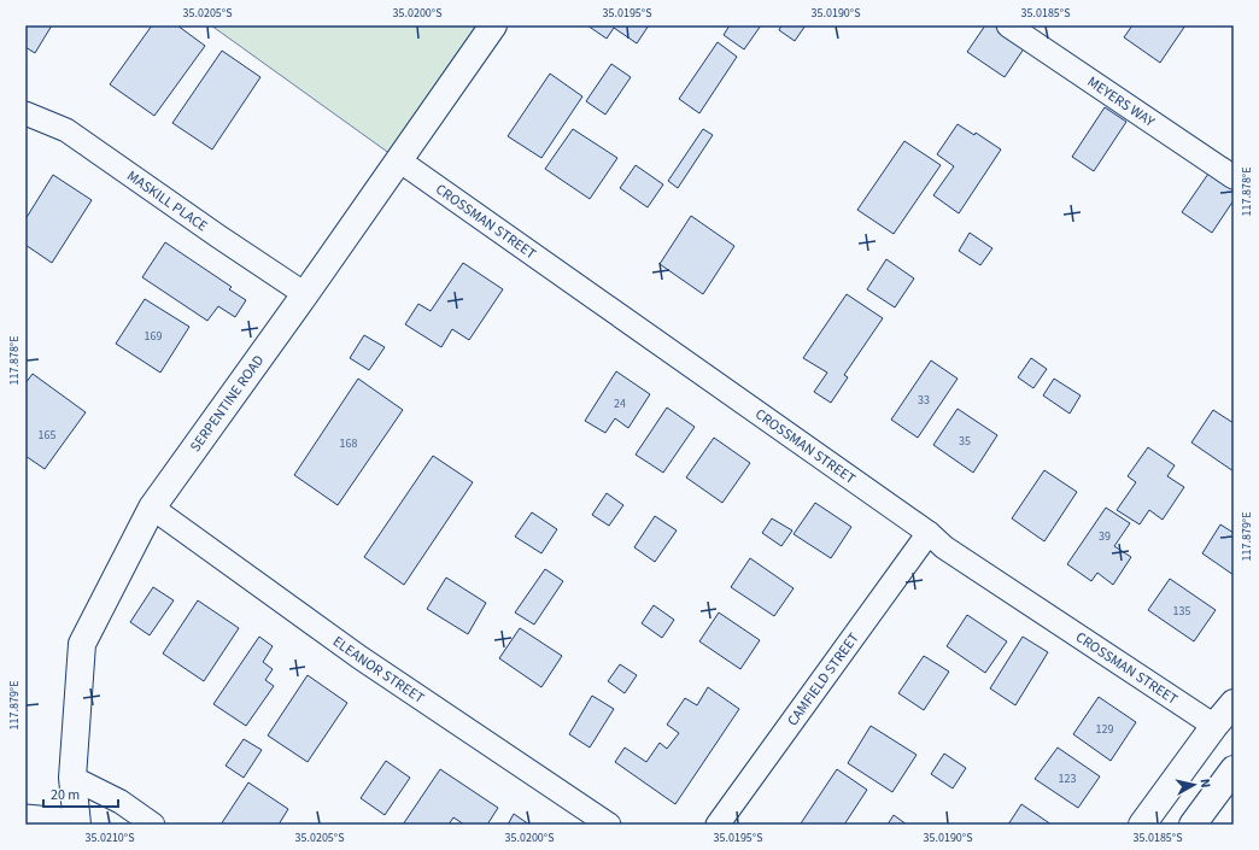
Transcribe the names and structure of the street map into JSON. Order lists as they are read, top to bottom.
{
  "streets": {
    "main road": ["SERPENTINE ROAD"],
    "street": [
      "MEYERS WAY",
      "MASKILL PLACE",
      "CROSSMAN STREET",
      "ELEANOR STREET",
      "CAMFIELD STREET"
    ]
  },
  "crossings": [
    ["MASKILL PLACE", "SERPENTINE ROAD"],
    ["CROSSMAN STREET", "SERPENTINE ROAD"],
    ["CROSSMAN STREET", "CAMFIELD STREET"],
    ["SERPENTINE ROAD", "ELEANOR STREET"]
  ],
  "house_numbers": [
    "169",
    "33",
    "24",
    "165",
    "35",
    "168",
    "39",
    "135",
    "129",
    "123"
  ],
  "scale_bar": "20 m",
  "north": "right",
  "coordinates": [
    "35.0205°S",
    "35.0200°S",
    "35.0195°S",
    "35.0190°S",
    "35.0185°S",
    "117.878°E",
    "117.879°E",
    "35.0210°S"
  ]
}
